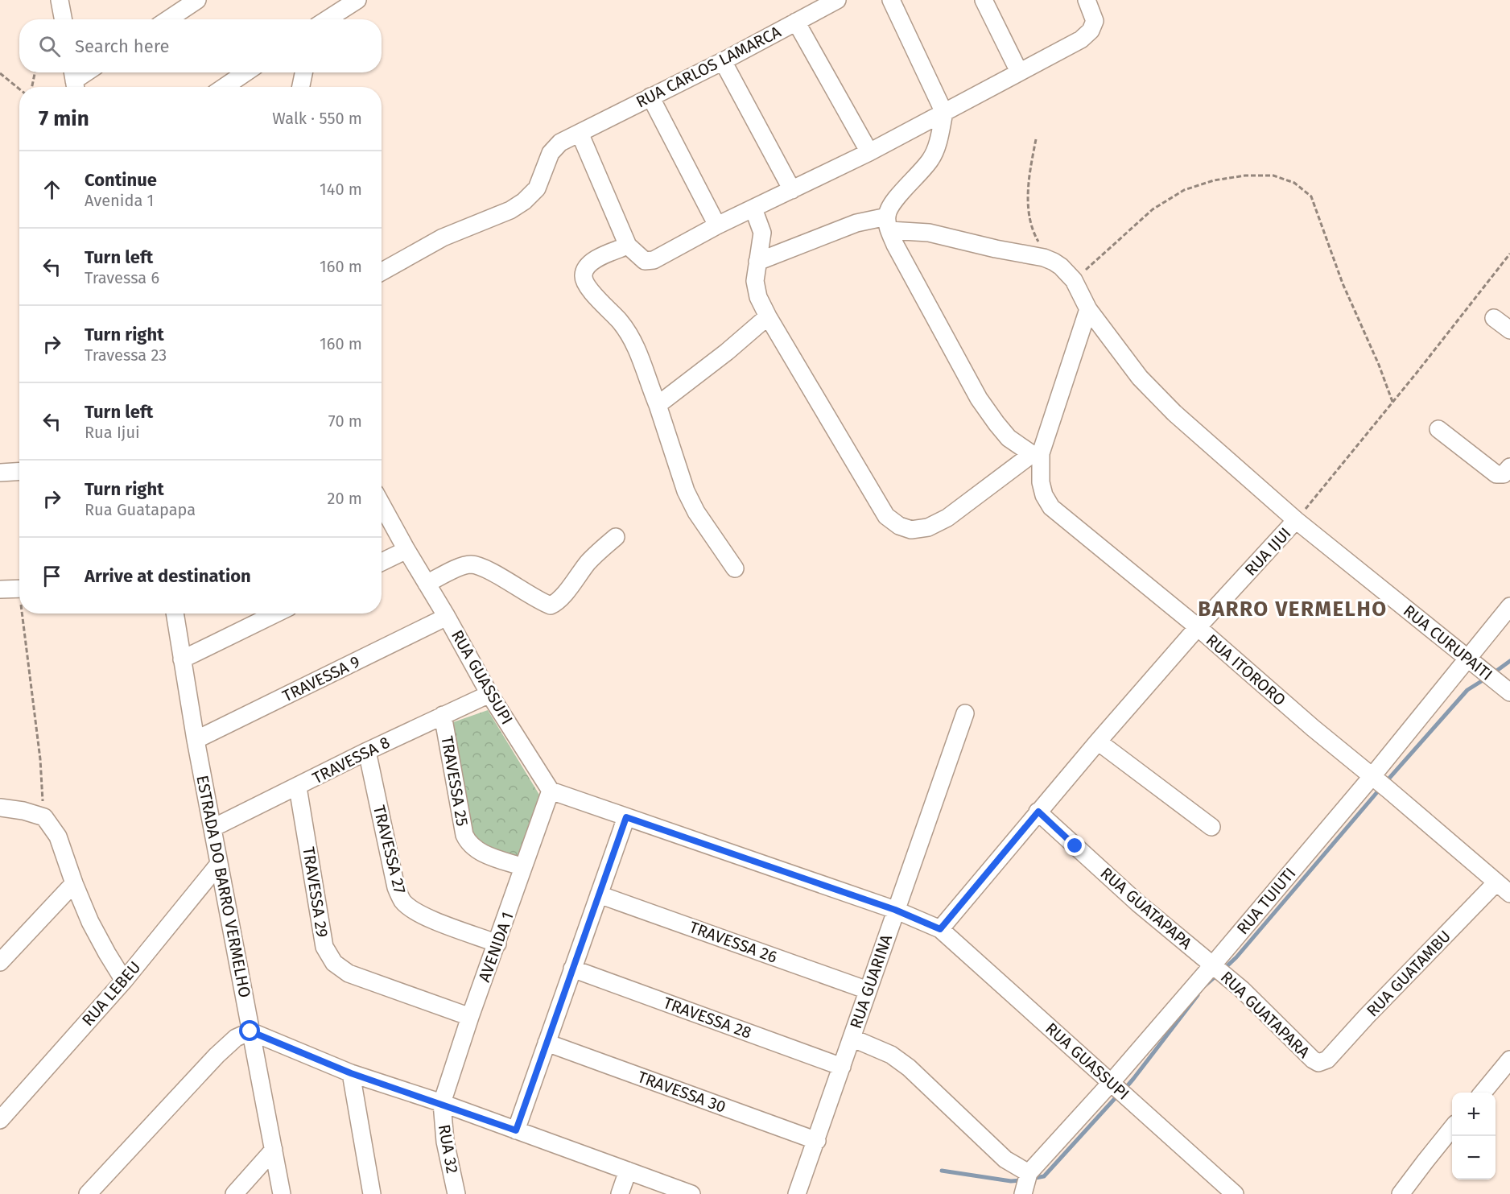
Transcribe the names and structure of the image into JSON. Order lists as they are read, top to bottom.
{
  "streets": {
    "street": [
      "RUA CARLOS LAMARCA",
      "RUA IJUI",
      "RUA CURUPAITI",
      "RUA ITORORO",
      "RUA GUASSUPI",
      "TRAVESSA 9",
      "TRAVESSA 8",
      "TRAVESSA 25",
      "TRAVESSA 27",
      "ESTRADA DO BARRO VERMELHO",
      "TRAVESSA 29",
      "RUA TUIUTI",
      "RUA GUATAPAPA",
      "TRAVESSA 26",
      "AVENIDA 1",
      "RUA GUATAMBU",
      "RUA GUARINA",
      "RUA LEBEU",
      "RUA GUATAPARA",
      "TRAVESSA 28",
      "TRAVESSA 30",
      "RUA 32"
    ]
  },
  "crossings": [
    ["RUA IJUI", "RUA CURUPAITI"],
    ["RUA IJUI", "RUA ITORORO"],
    ["RUA IJUI", "RUA GUASSUPI"],
    ["RUA IJUI", "RUA GUATAPAPA"],
    ["RUA CURUPAITI", "RUA ITORORO"],
    ["RUA CURUPAITI", "RUA TUIUTI"],
    ["RUA ITORORO", "RUA TUIUTI"],
    ["RUA ITORORO", "RUA GUATAMBU"],
    ["RUA GUASSUPI", "TRAVESSA 9"],
    ["RUA GUASSUPI", "TRAVESSA 8"],
    ["RUA GUASSUPI", "RUA TUIUTI"],
    ["RUA GUASSUPI", "AVENIDA 1"],
    ["RUA GUASSUPI", "RUA GUARINA"],
    ["TRAVESSA 9", "ESTRADA DO BARRO VERMELHO"],
    ["TRAVESSA 8", "TRAVESSA 25"],
    ["TRAVESSA 8", "TRAVESSA 27"],
    ["TRAVESSA 8", "ESTRADA DO BARRO VERMELHO"],
    ["TRAVESSA 8", "TRAVESSA 29"],
    ["TRAVESSA 25", "AVENIDA 1"],
    ["TRAVESSA 27", "AVENIDA 1"],
    ["ESTRADA DO BARRO VERMELHO", "RUA LEBEU"],
    ["TRAVESSA 29", "AVENIDA 1"],
    ["RUA TUIUTI", "RUA GUATAPAPA"],
    ["RUA TUIUTI", "RUA GUARINA"],
    ["RUA TUIUTI", "RUA GUATAPARA"],
    ["RUA GUATAPAPA", "RUA GUATAPARA"],
    ["TRAVESSA 26", "RUA GUARINA"],
    ["AVENIDA 1", "RUA 32"],
    ["RUA GUATAMBU", "RUA GUATAPARA"]
  ],
  "districts": ["BARRO VERMELHO"],
  "page": {
    "search": "Search here",
    "heading": ["7 min", "Walk · 550 m"],
    "list": [
      ["Continue", "Avenida 1", "140 m"],
      ["Turn left", "Travessa 6", "160 m"],
      ["Turn right", "Travessa 23", "160 m"],
      ["Turn left", "Rua Ijui", "70 m"],
      ["Turn right", "Rua Guatapapa", "20 m"],
      "Arrive at destination"
    ],
    "map_buttons": ["+", "−"]
  }
}
